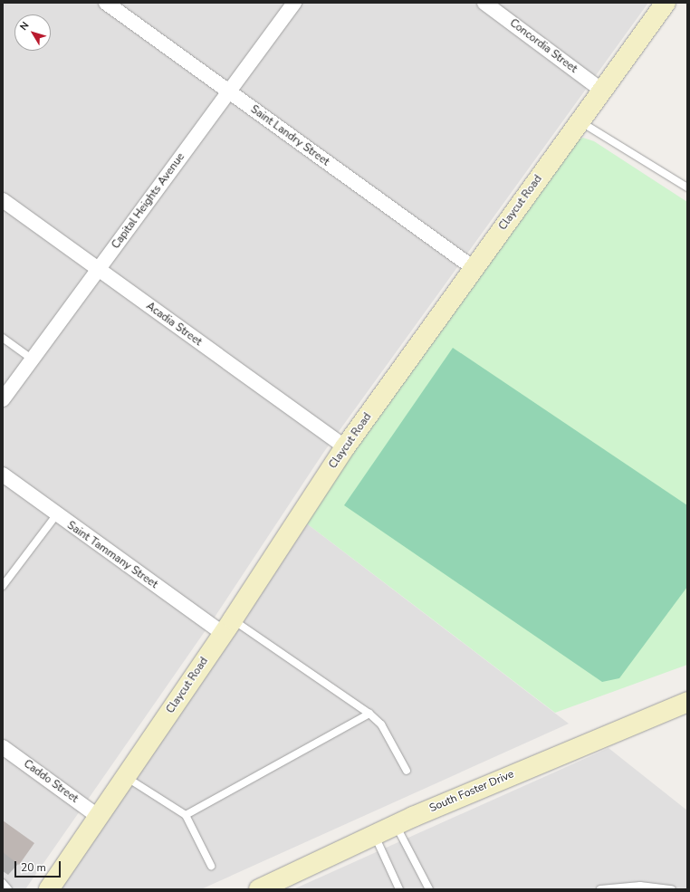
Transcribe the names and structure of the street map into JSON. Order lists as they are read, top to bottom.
{
  "streets": {
    "street": [
      "Concordia Street",
      "Saint Landry Street",
      "Capital Heights Avenue",
      "Claycut Road",
      "Acadia Street",
      "Saint Tammany Street",
      "Caddo Street",
      "South Foster Drive"
    ]
  },
  "crossings": [
    ["Concordia Street", "Claycut Road"],
    ["Saint Landry Street", "Capital Heights Avenue"],
    ["Saint Landry Street", "Claycut Road"],
    ["Capital Heights Avenue", "Acadia Street"],
    ["Claycut Road", "Acadia Street"],
    ["Claycut Road", "Saint Tammany Street"],
    ["Claycut Road", "Caddo Street"]
  ],
  "scale_bar": "20 m",
  "north": "top left"
}
